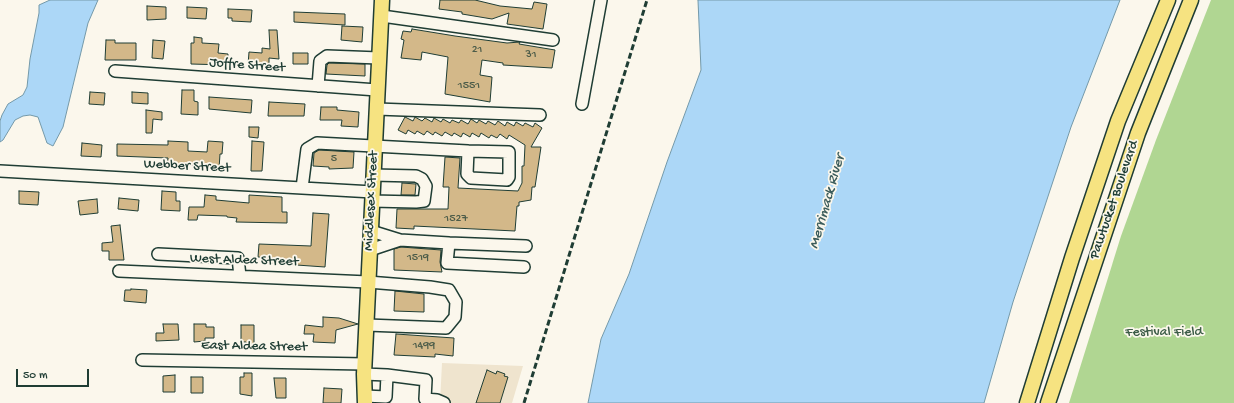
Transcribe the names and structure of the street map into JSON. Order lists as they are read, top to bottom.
{
  "streets": {
    "main road": ["Pawtucket Boulevard", "Middlesex Street"],
    "street": [
      "Joffre Street",
      "Webber Street",
      "West Aldea Street",
      "East Aldea Street"
    ]
  },
  "crossings": [
    ["Joffre Street", "Middlesex Street"],
    ["Webber Street", "Middlesex Street"],
    ["Middlesex Street", "West Aldea Street"],
    ["Middlesex Street", "East Aldea Street"]
  ],
  "water": ["Merrimack River"],
  "parks": ["Festival Field"],
  "house_numbers": [
    "21",
    "31",
    "1551",
    "5",
    "1527",
    "1519",
    "1499"
  ],
  "scale_bar": "50 m"
}
